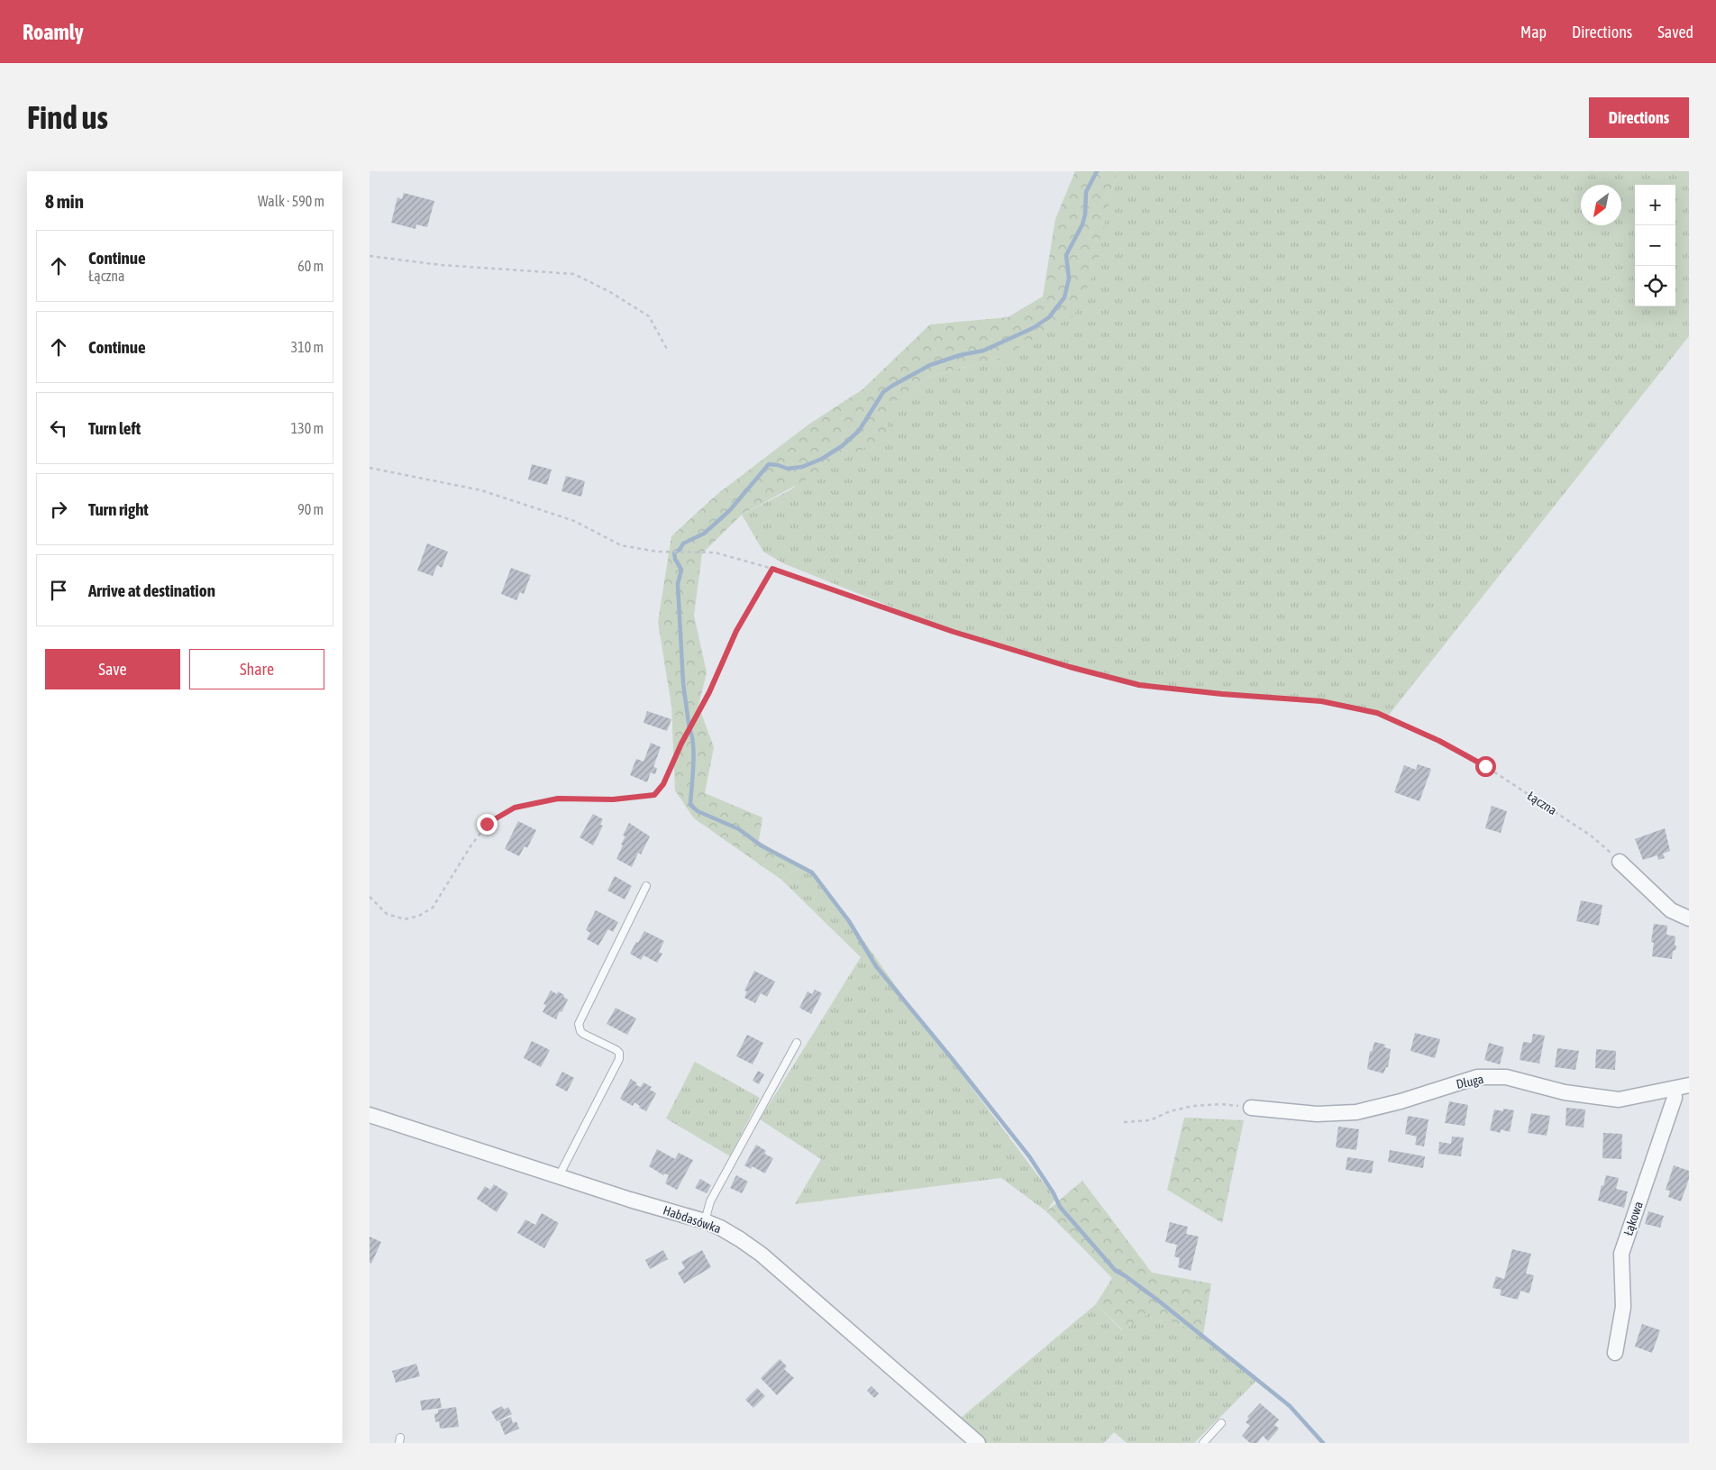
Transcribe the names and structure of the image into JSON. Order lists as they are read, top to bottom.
{
  "streets": {
    "street": ["Długa", "Łąkowa", "Habdasówka"],
    "path": ["Łączna"]
  },
  "crossings": [
    ["Długa", "Łąkowa"]
  ],
  "north": "bottom left",
  "page": {
    "header": "Roamly",
    "nav": ["Map", "Directions", "Saved"],
    "buttons": [
      "Directions",
      ["Save", "Share"]
    ],
    "title": "Find us",
    "heading": ["8 min", "Walk · 590 m"],
    "map_buttons": ["+", "−"],
    "list": [
      ["Continue", "Łączna", "60 m"],
      ["Continue", "310 m"],
      ["Turn left", "130 m"],
      ["Turn right", "90 m"],
      "Arrive at destination"
    ]
  }
}
